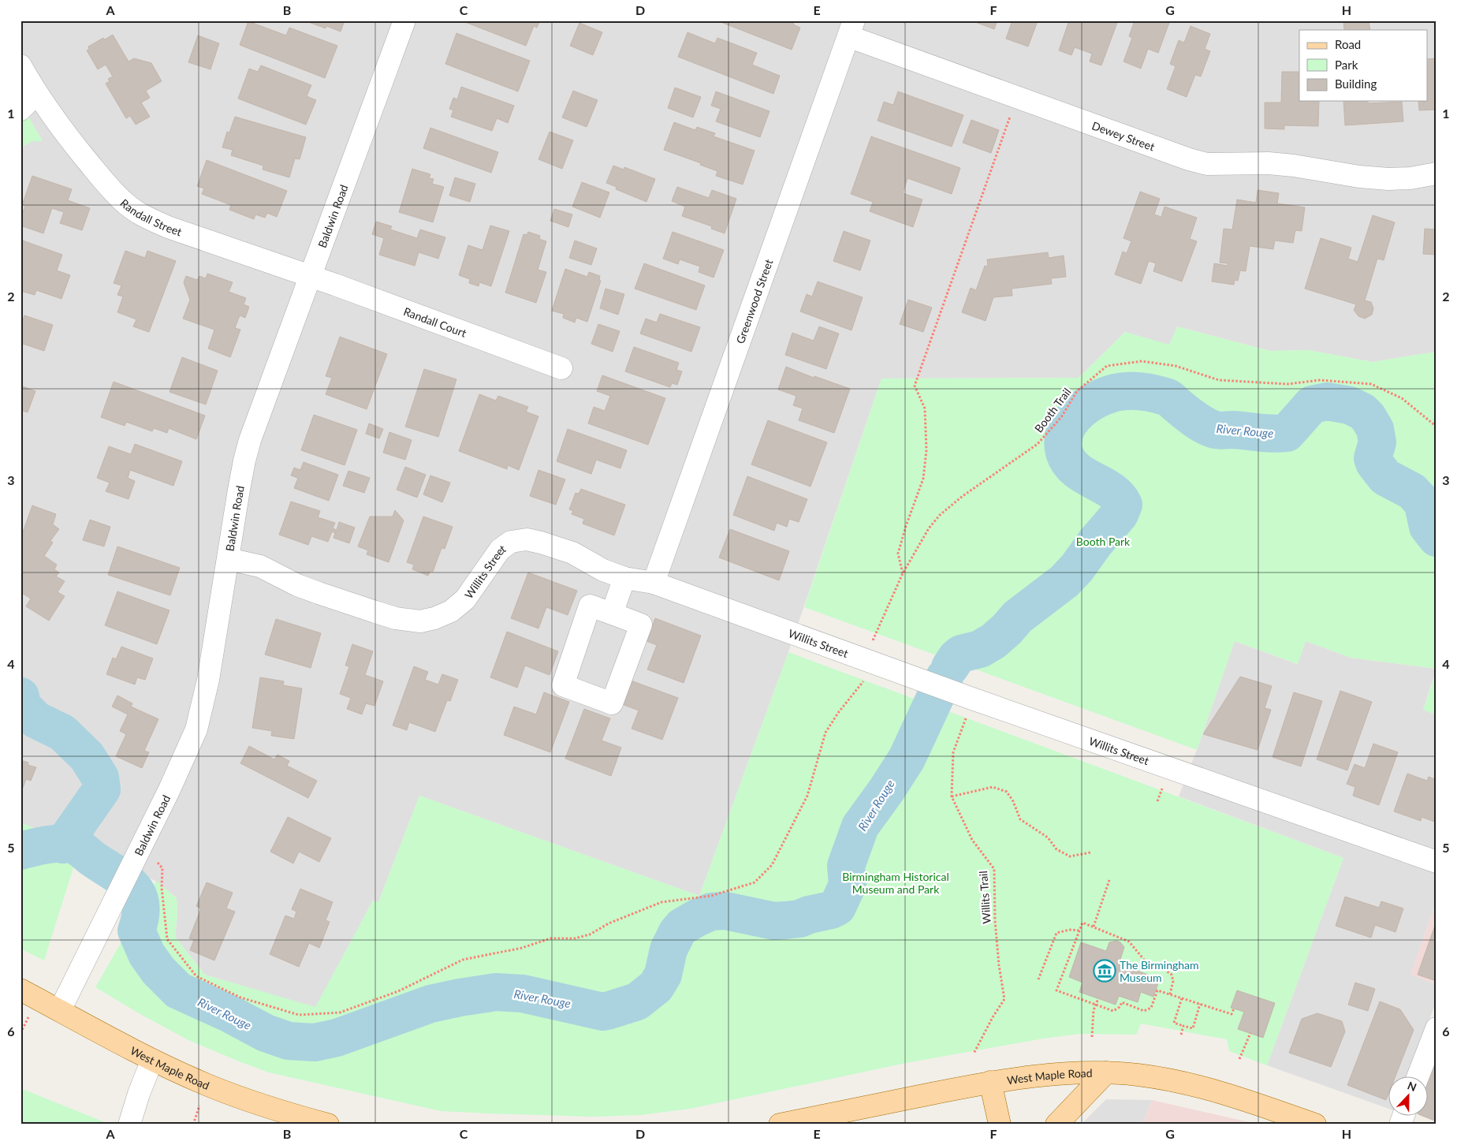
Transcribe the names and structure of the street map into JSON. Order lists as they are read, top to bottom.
{
  "streets": {
    "main road": ["West Maple Road"],
    "street": [
      "Dewey Street",
      "Randall Street",
      "Baldwin Road",
      "Greenwood Street",
      "Randall Court",
      "Willits Street"
    ],
    "path": ["Booth Trail", "Willits Trail"]
  },
  "crossings": [
    ["Dewey Street", "Greenwood Street"],
    ["Randall Street", "Baldwin Road"],
    ["Randall Street", "Randall Court"],
    ["Baldwin Road", "Randall Court"],
    ["Baldwin Road", "Booth Trail"],
    ["Baldwin Road", "Willits Street"],
    ["Baldwin Road", "West Maple Road"],
    ["Greenwood Street", "Willits Street"],
    ["Booth Trail", "Willits Street"],
    ["Willits Street", "Willits Trail"]
  ],
  "water": ["River Rouge"],
  "parks": ["Booth Park", "Birmingham Historical Museum and Park"],
  "places": {
    "museum": ["The Birmingham Museum"]
  },
  "legend": ["Road", "Park", "Building"],
  "north": "top",
  "grid": {
    "columns": [
      "A",
      "B",
      "C",
      "D",
      "E",
      "F",
      "G",
      "H"
    ],
    "rows": [
      "1",
      "2",
      "3",
      "4",
      "5",
      "6"
    ]
  }
}
